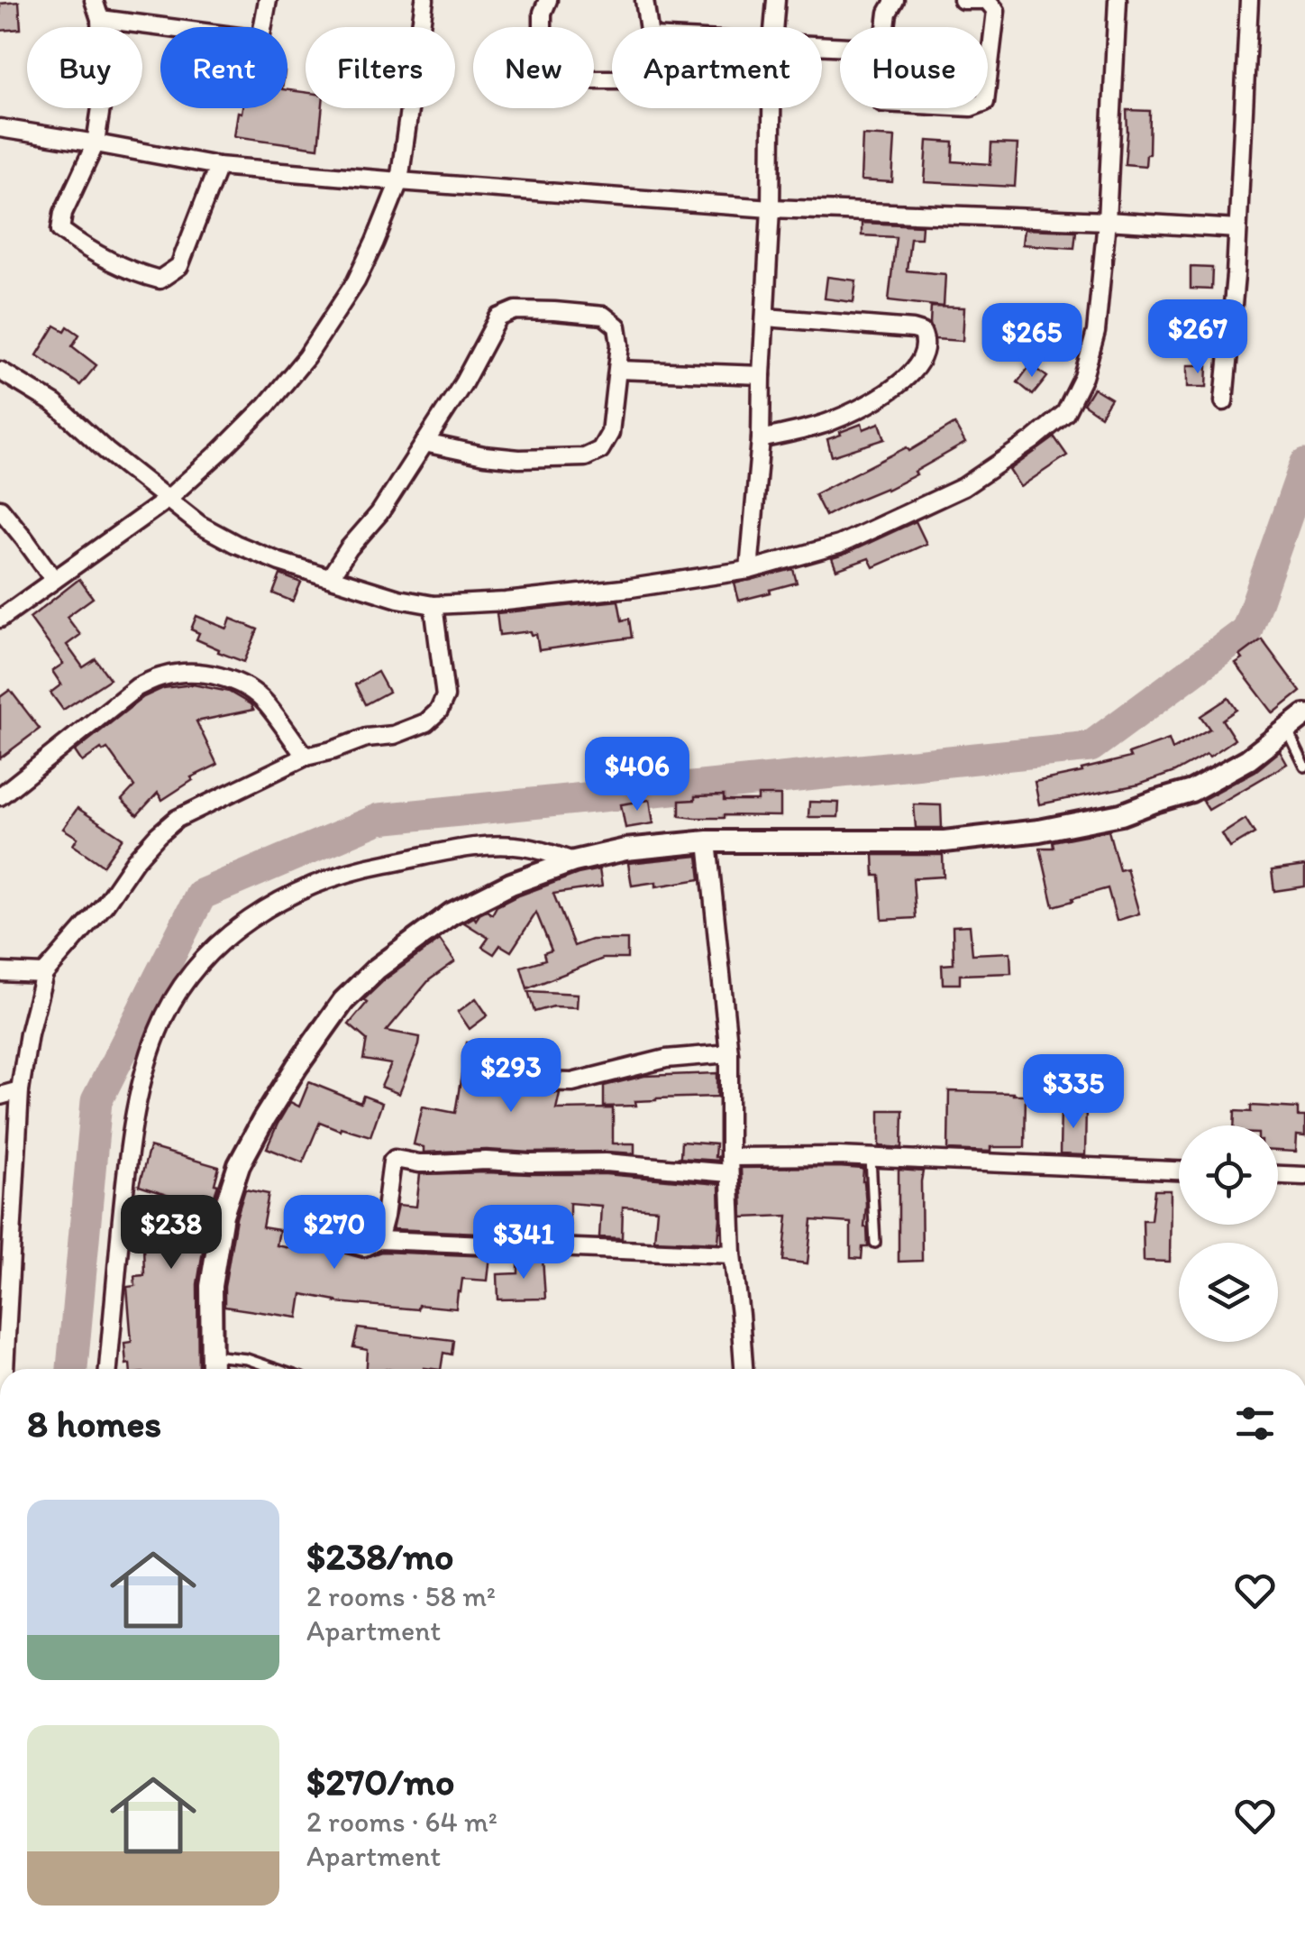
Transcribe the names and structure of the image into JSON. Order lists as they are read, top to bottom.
{
  "page": {
    "chip": [
      "Buy",
      "Rent",
      "Filters",
      "New",
      "Apartment",
      "House"
    ],
    "price": [
      "$267",
      "$265",
      "$406",
      "$293",
      "$335",
      "$238",
      "$270",
      "$341"
    ],
    "heading": "8 homes",
    "list": [
      {
        "name": "$238/mo",
        "note": "2 rooms · 58 m² · Apartment"
      },
      {
        "name": "$270/mo",
        "note": "2 rooms · 64 m² · Apartment"
      }
    ]
  }
}
